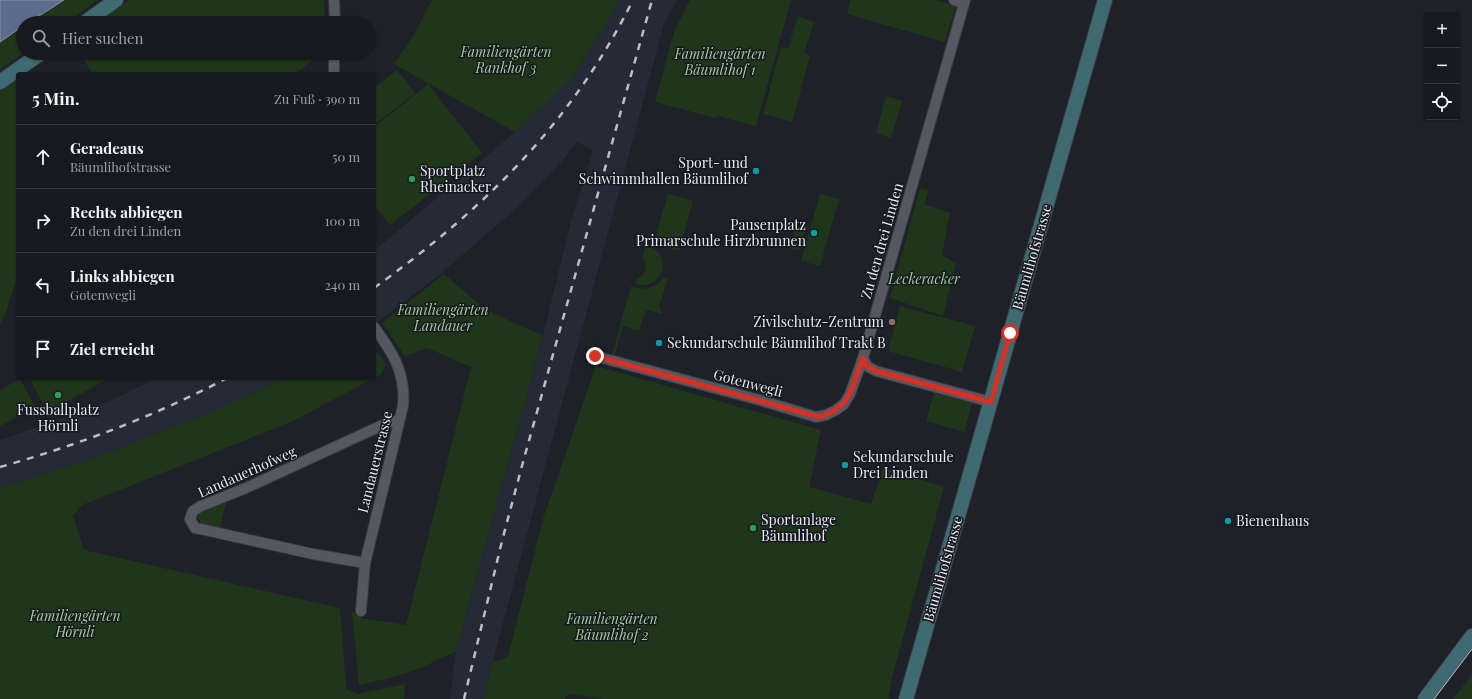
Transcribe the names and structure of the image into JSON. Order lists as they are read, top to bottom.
{
  "streets": {
    "main road": ["Bäumlihofstrasse"],
    "street": [
      "Zu den drei Linden",
      "Gotenwegli",
      "Landauerstrasse",
      "Landauerhofweg"
    ]
  },
  "crossings": [
    ["Zu den drei Linden", "Gotenwegli"],
    ["Landauerstrasse", "Landauerhofweg"]
  ],
  "parks": [
    "Familiengärten Rankhof 3",
    "Familiengärten Bäumlihof 1",
    "Leckeracker",
    "Familiengärten Landauer",
    "Familiengärten Hörnli",
    "Familiengärten Bäumlihof 2"
  ],
  "places": [
    "Sport- und Schwimmhallen Bäumlihof",
    "Sportplatz Rheinacker",
    "Pausenplatz Primarschule Hirzbrunnen",
    "Zivilschutz-Zentrum",
    "Sekundarschule Bäumlihof Trakt B",
    "Fussballplatz Hörnli",
    "Sekundarschule Drei Linden",
    "Bienenhaus",
    "Sportanlage Bäumlihof"
  ],
  "page": {
    "map_buttons": ["+", "−"],
    "search": "Hier suchen",
    "heading": ["5 Min.", "Zu Fuß · 390 m"],
    "list": [
      ["Geradeaus", "Bäumlihofstrasse", "50 m"],
      ["Rechts abbiegen", "Zu den drei Linden", "100 m"],
      ["Links abbiegen", "Gotenwegli", "240 m"],
      "Ziel erreicht"
    ]
  }
}
